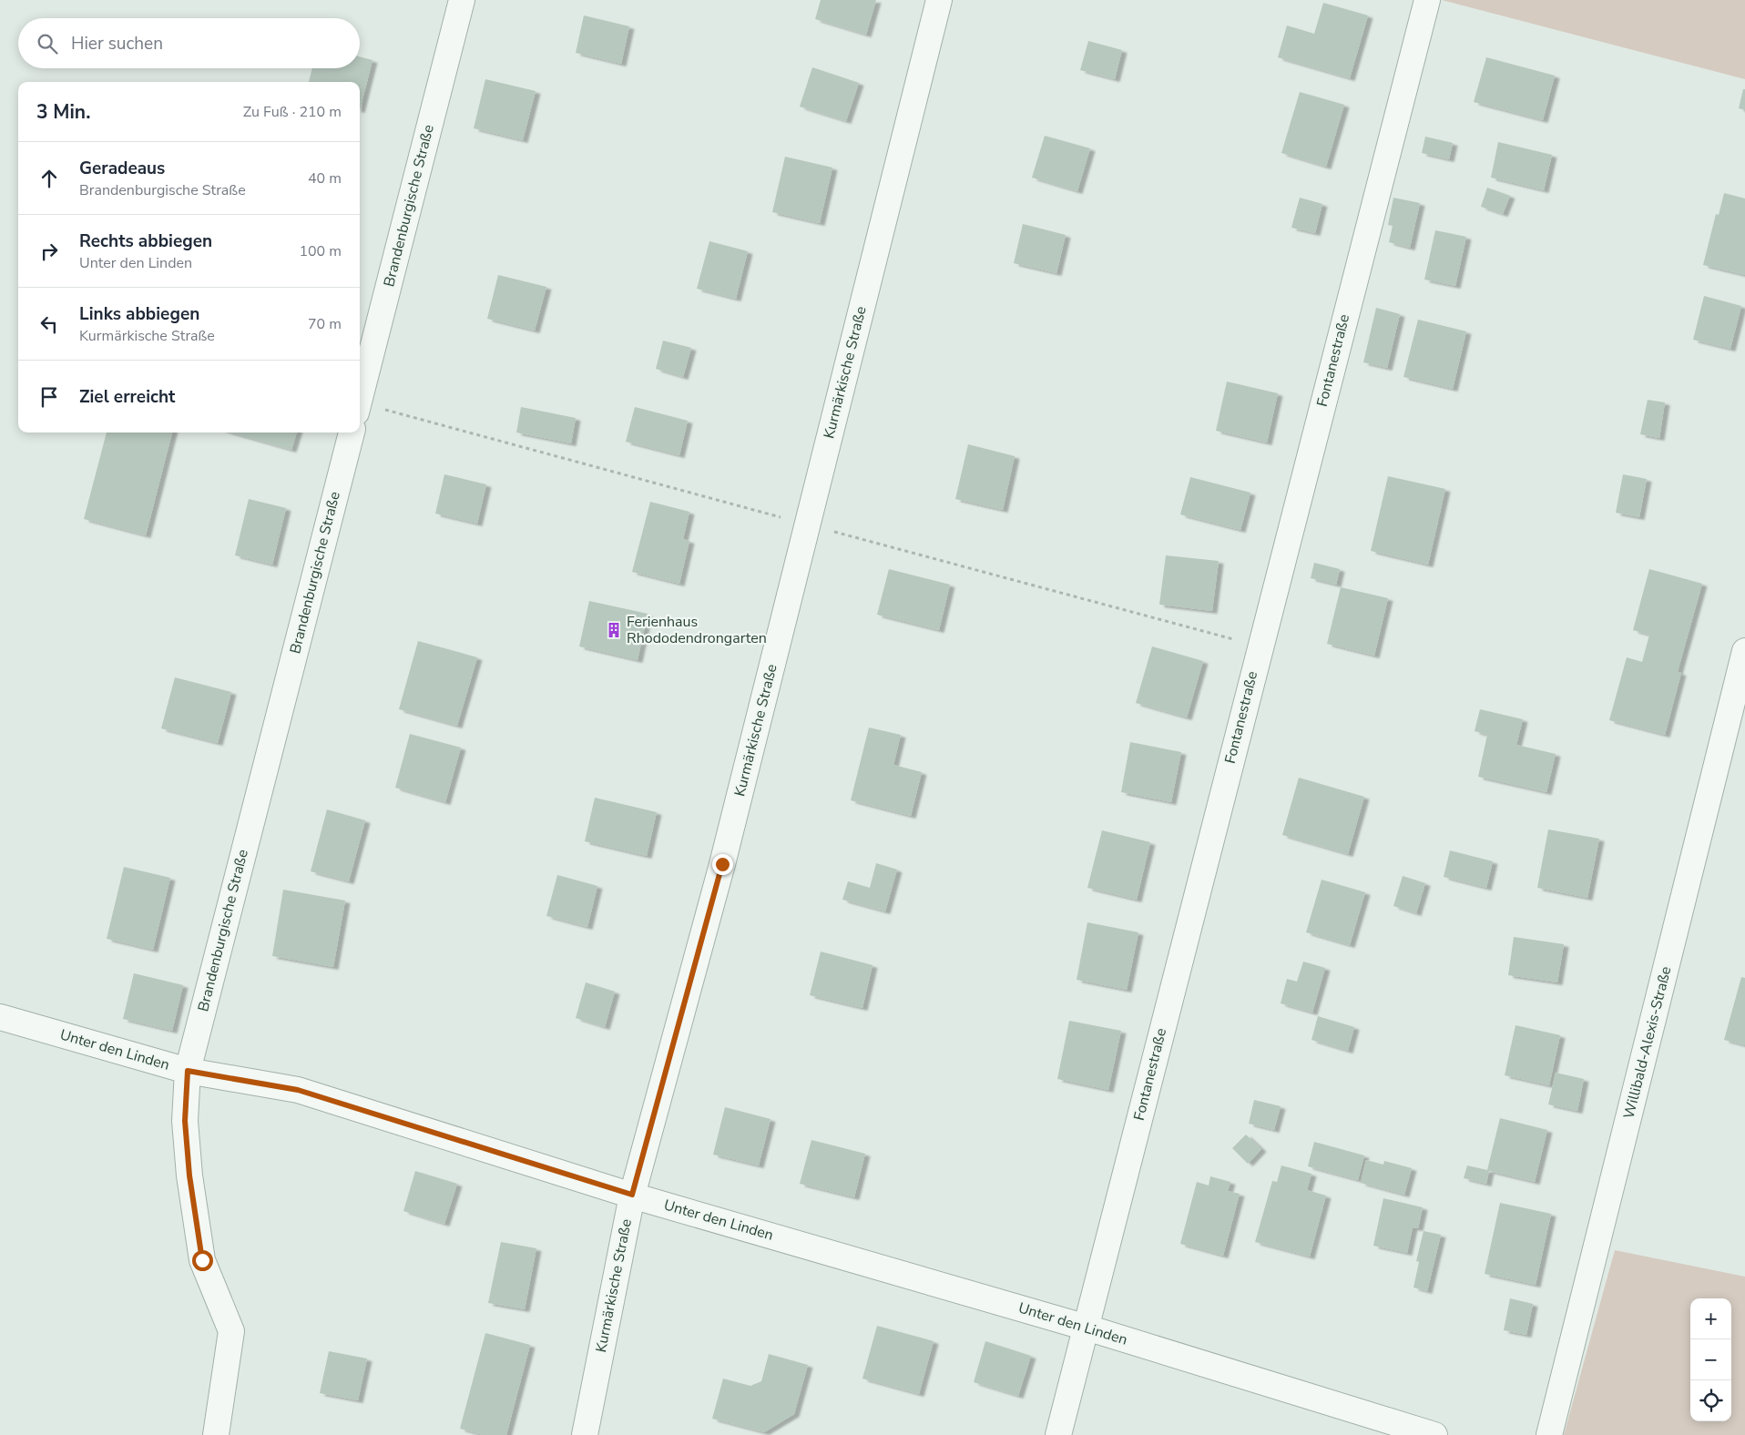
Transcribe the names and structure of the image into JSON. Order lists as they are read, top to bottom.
{
  "streets": {
    "street": [
      "Brandenburgische Straße",
      "Fontanestraße",
      "Kurmärkische Straße",
      "Willibald-Alexis-Straße",
      "Unter den Linden"
    ]
  },
  "crossings": [
    ["Brandenburgische Straße", "Unter den Linden"],
    ["Fontanestraße", "Unter den Linden"],
    ["Kurmärkische Straße", "Unter den Linden"]
  ],
  "places": {
    "building": ["Ferienhaus Rhododendrongarten"]
  },
  "page": {
    "search": "Hier suchen",
    "heading": ["3 Min.", "Zu Fuß · 210 m"],
    "list": [
      ["Geradeaus", "Brandenburgische Straße", "40 m"],
      ["Rechts abbiegen", "Unter den Linden", "100 m"],
      ["Links abbiegen", "Kurmärkische Straße", "70 m"],
      "Ziel erreicht"
    ],
    "map_buttons": ["+", "−"]
  }
}
